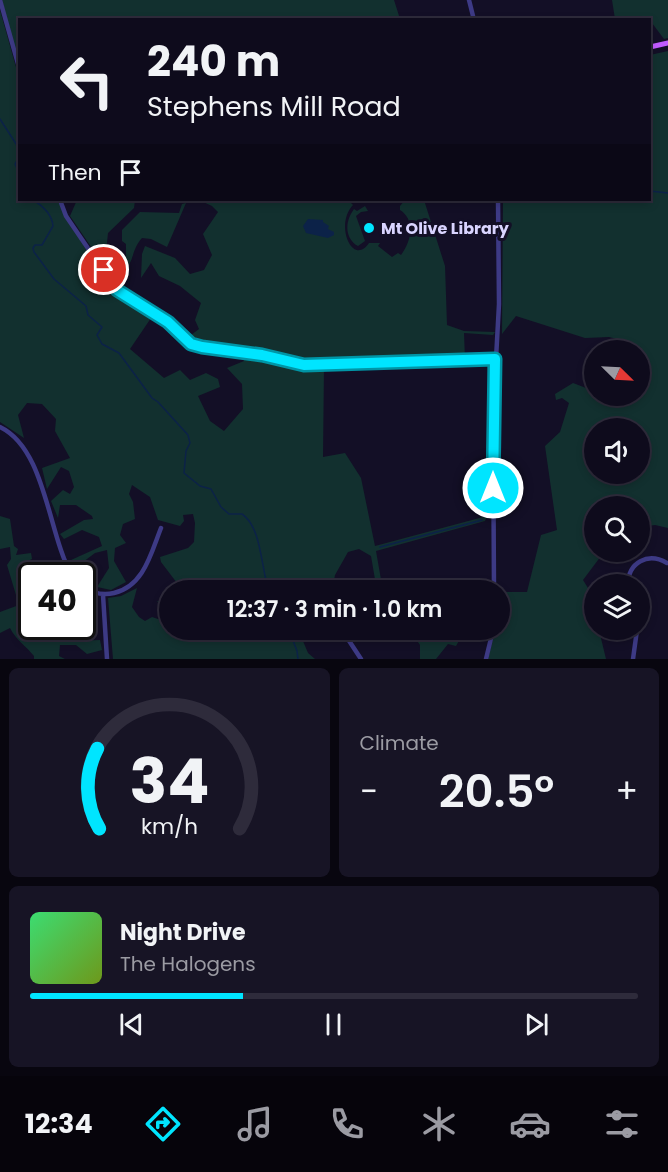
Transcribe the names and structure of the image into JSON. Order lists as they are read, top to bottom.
{
  "places": ["Mt Olive Library"],
  "north": "bottom right",
  "page": {
    "turn": ["240 m", "Stephens Mill Road"],
    "then": "Then",
    "limit": "40",
    "trip": "12:37 · 3 min · 1.0 km",
    "tile": "Climate",
    "heat": ["−", "20.5°", "+"],
    "song": ["Night Drive", "The Halogens"],
    "tabs": "12:34",
    "gauge": ["34", "km/h"]
  }
}
